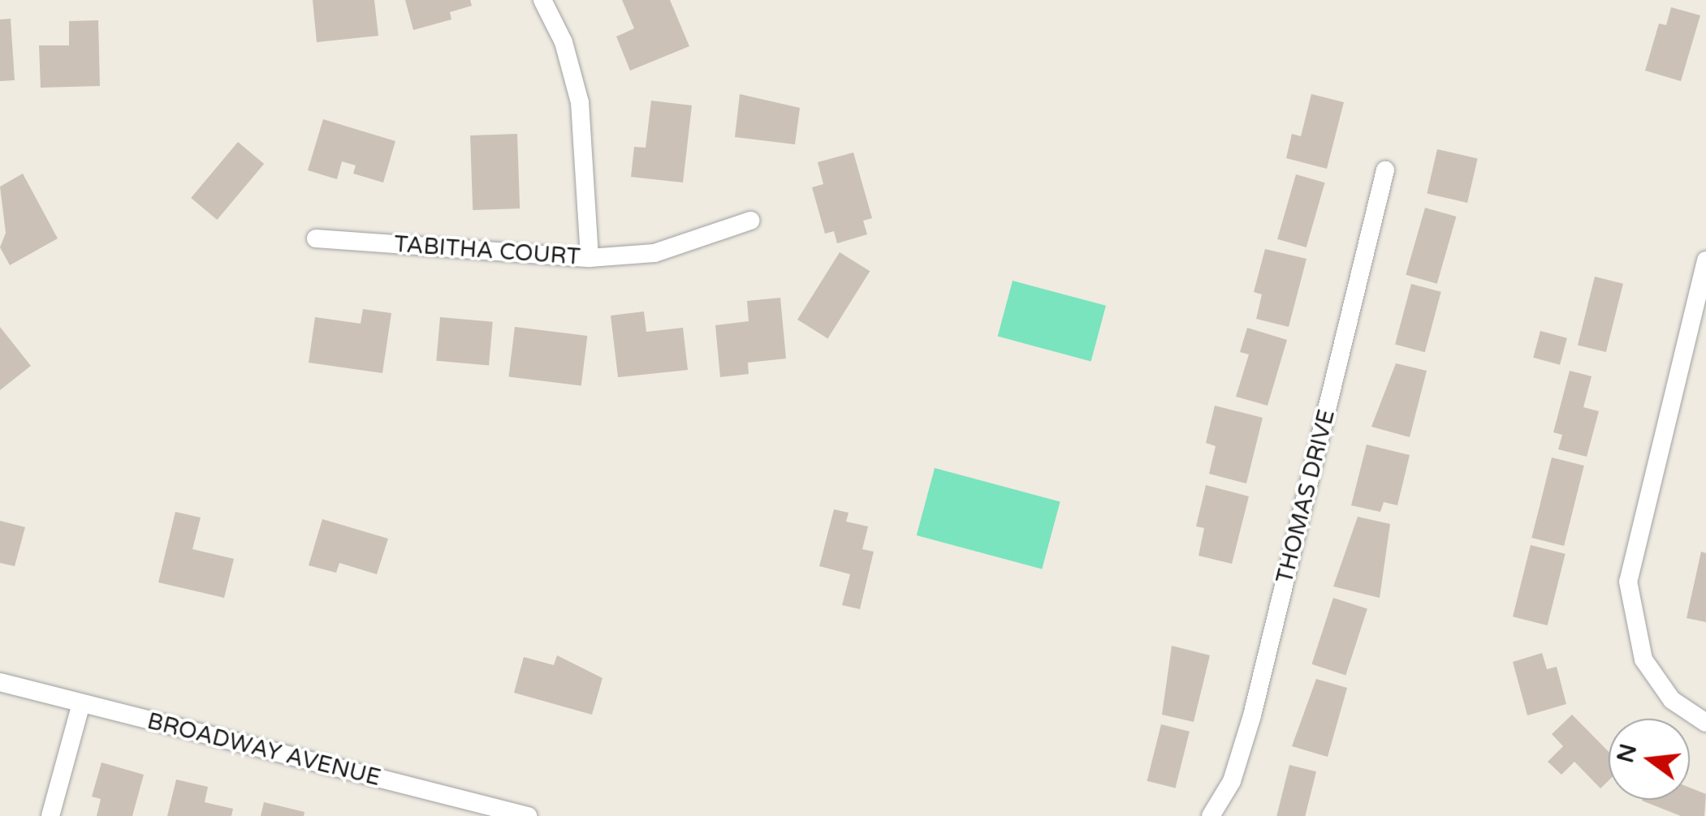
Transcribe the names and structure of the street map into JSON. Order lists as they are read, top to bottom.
{
  "streets": {
    "street": ["TABITHA COURT", "THOMAS DRIVE", "BROADWAY AVENUE"]
  },
  "north": "left"
}
